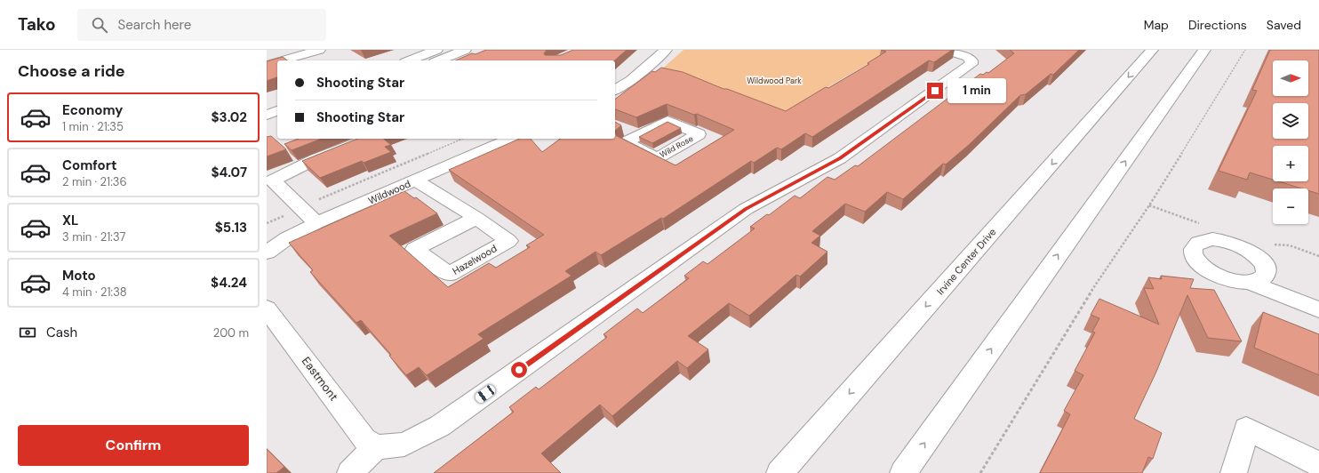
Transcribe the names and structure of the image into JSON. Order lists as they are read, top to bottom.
{
  "streets": {
    "main road": ["Wildwood", "Irvine Center Drive", "Eastmont"]
  },
  "parks": ["Wildwood Park"],
  "north": "right",
  "page": {
    "header": "Tako",
    "search": "Search here",
    "nav": ["Map", "Directions", "Saved"],
    "heading": "Choose a ride",
    "map_buttons": ["+", "−"],
    "banner": ["Shooting Star", "Shooting Star"],
    "bubble": "1 min",
    "list": [
      {
        "name": "Economy",
        "note": "1 min · 21:35",
        "value": "$3.02"
      },
      {
        "name": "Comfort",
        "note": "2 min · 21:36",
        "value": "$4.07"
      },
      {
        "name": "XL",
        "note": "3 min · 21:37",
        "value": "$5.13"
      },
      {
        "name": "Moto",
        "note": "4 min · 21:38",
        "value": "$4.24"
      }
    ],
    "pay": ["Cash", "200 m"],
    "buttons": "Confirm"
  }
}
